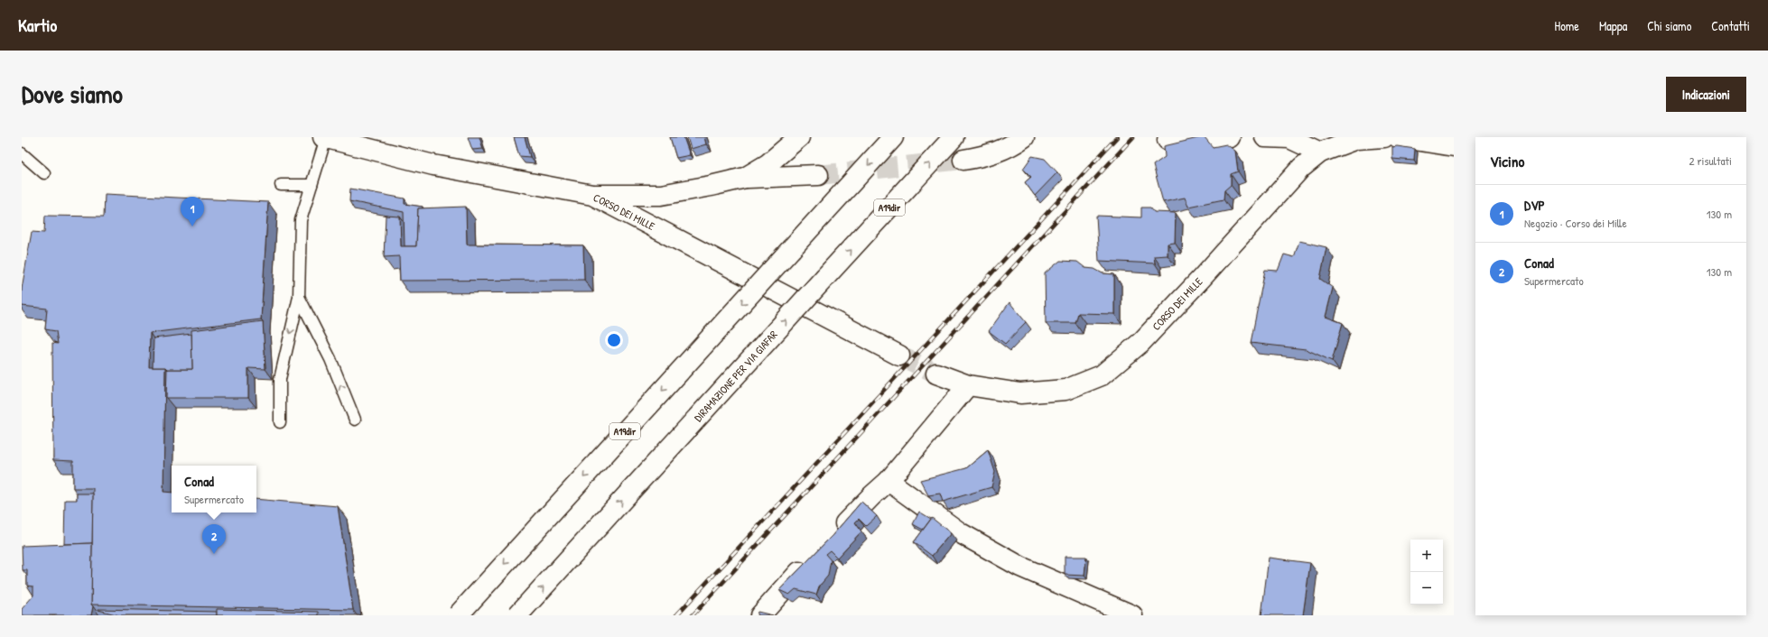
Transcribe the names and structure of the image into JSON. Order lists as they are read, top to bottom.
{
  "streets": {
    "main road": ["A19dir", "CORSO DEI MILLE", "DIRAMAZIONE PER VIA GIAFAR"]
  },
  "page": {
    "header": "Kartio",
    "nav": [
      "Home",
      "Mappa",
      "Chi siamo",
      "Contatti"
    ],
    "title": "Dove siamo",
    "buttons": "Indicazioni",
    "heading": ["Vicino", "2 risultati"],
    "list": [
      {
        "mark": "1",
        "name": "DVP",
        "note": "Negozio · Corso dei Mille",
        "value": "130 m"
      },
      {
        "mark": "2",
        "name": "Conad",
        "note": "Supermercato",
        "value": "130 m"
      }
    ],
    "pins": ["1", "2"],
    "popup": ["Conad", "Supermercato"],
    "map_buttons": ["+", "−"]
  }
}
